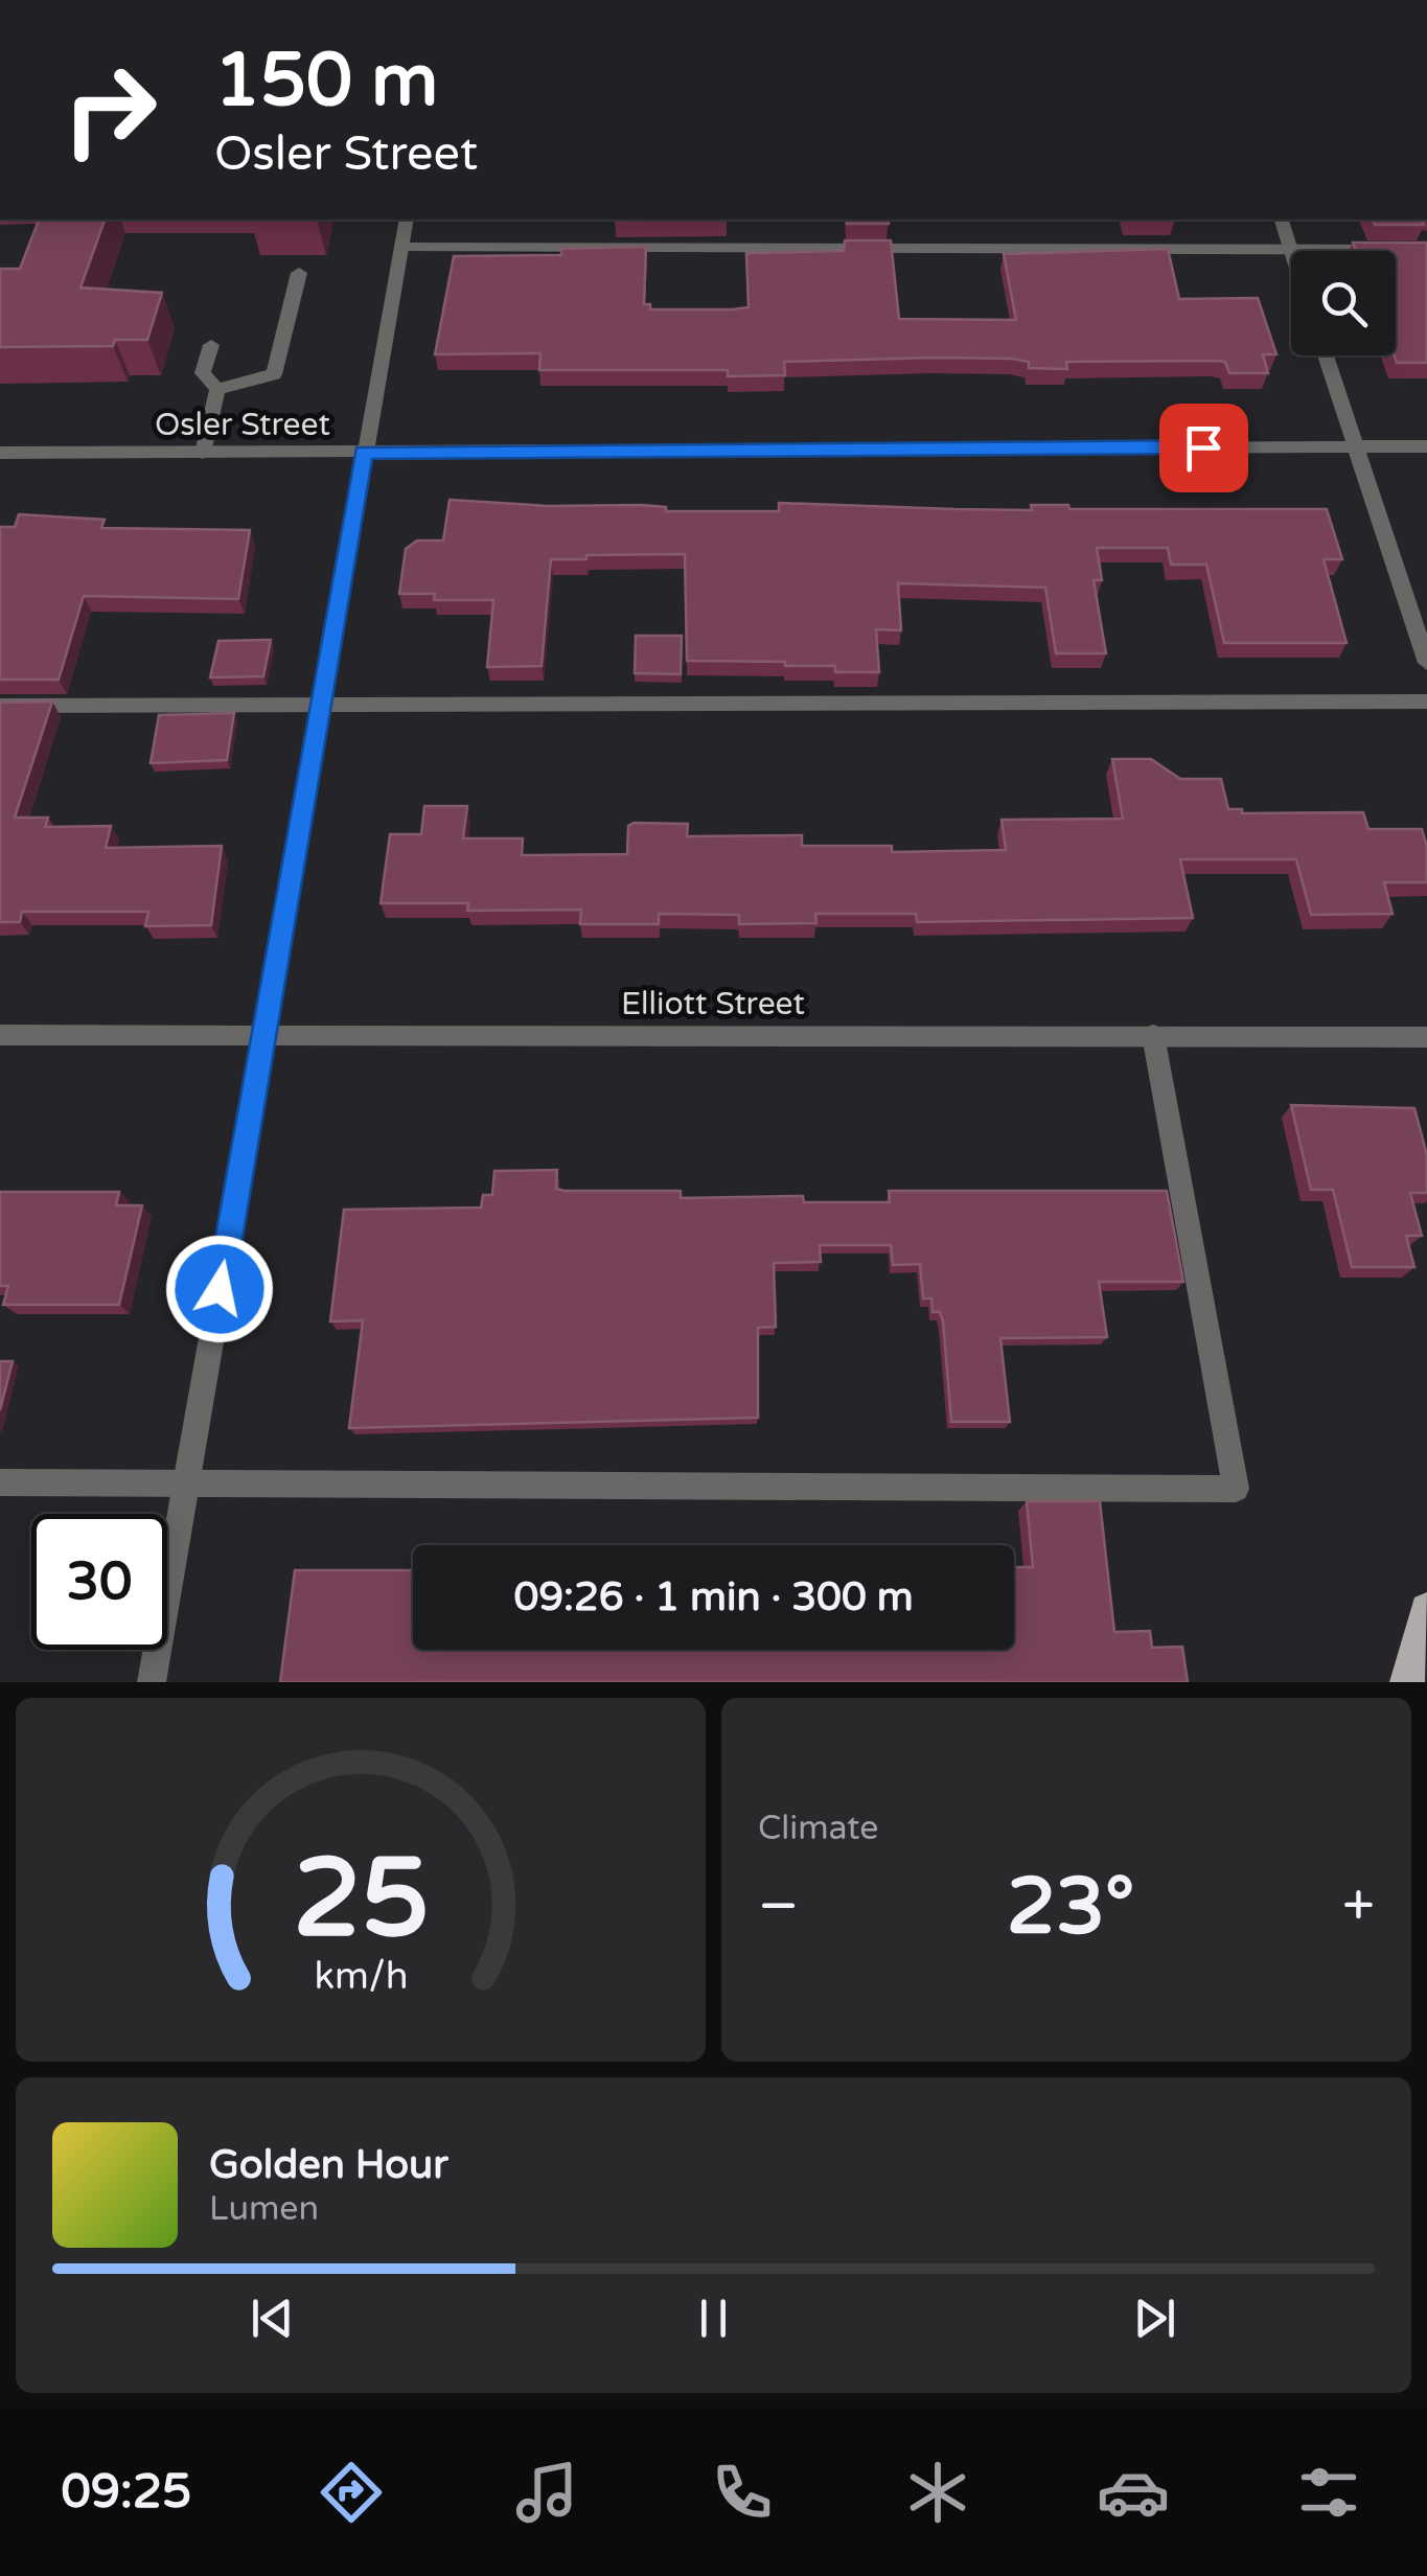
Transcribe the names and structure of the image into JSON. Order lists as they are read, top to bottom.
{
  "streets": {
    "street": ["Osler Street", "Elliott Street"]
  },
  "page": {
    "turn": ["150 m", "Osler Street"],
    "limit": "30",
    "trip": "09:26 · 1 min · 300 m",
    "tile": "Climate",
    "heat": ["−", "23°", "+"],
    "song": ["Golden Hour", "Lumen"],
    "tabs": "09:25",
    "gauge": ["25", "km/h"]
  }
}
